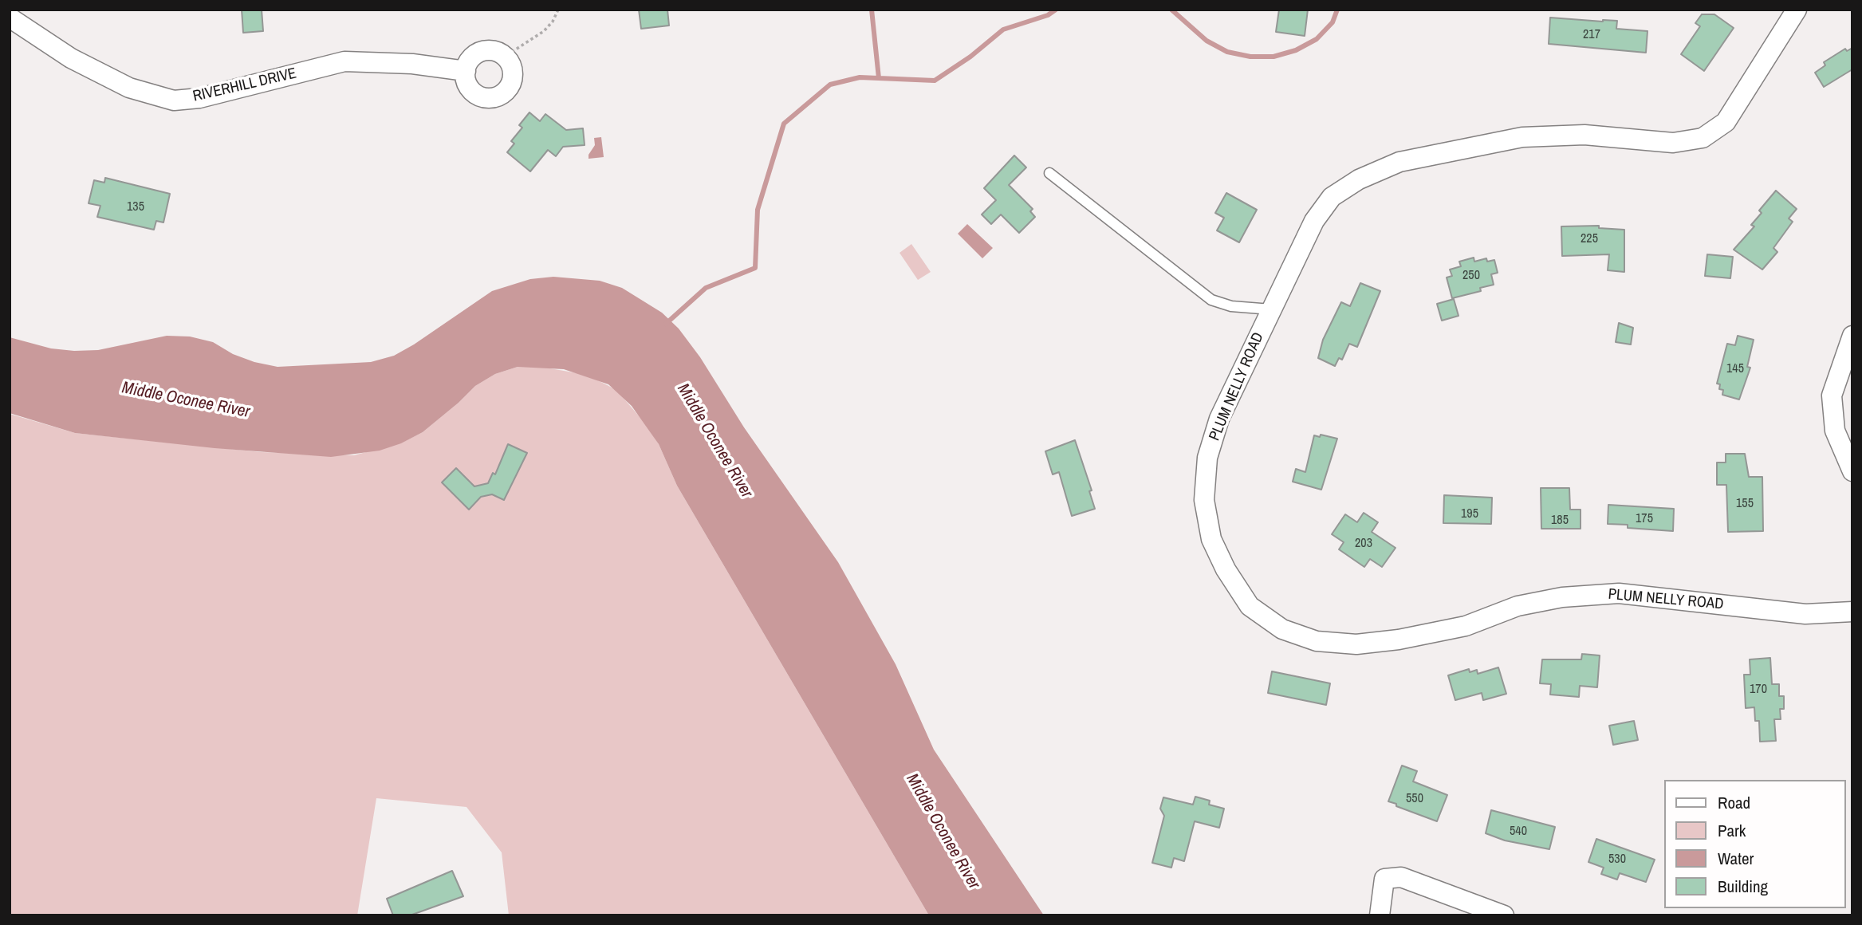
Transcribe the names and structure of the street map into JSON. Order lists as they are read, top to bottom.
{
  "streets": {
    "street": ["RIVERHILL DRIVE", "PLUM NELLY ROAD"]
  },
  "water": ["Middle Oconee River"],
  "house_numbers": [
    "217",
    "135",
    "225",
    "250",
    "145",
    "155",
    "195",
    "175",
    "185",
    "203",
    "170",
    "550",
    "540",
    "530"
  ],
  "legend": [
    "Road",
    "Park",
    "Water",
    "Building"
  ]
}
